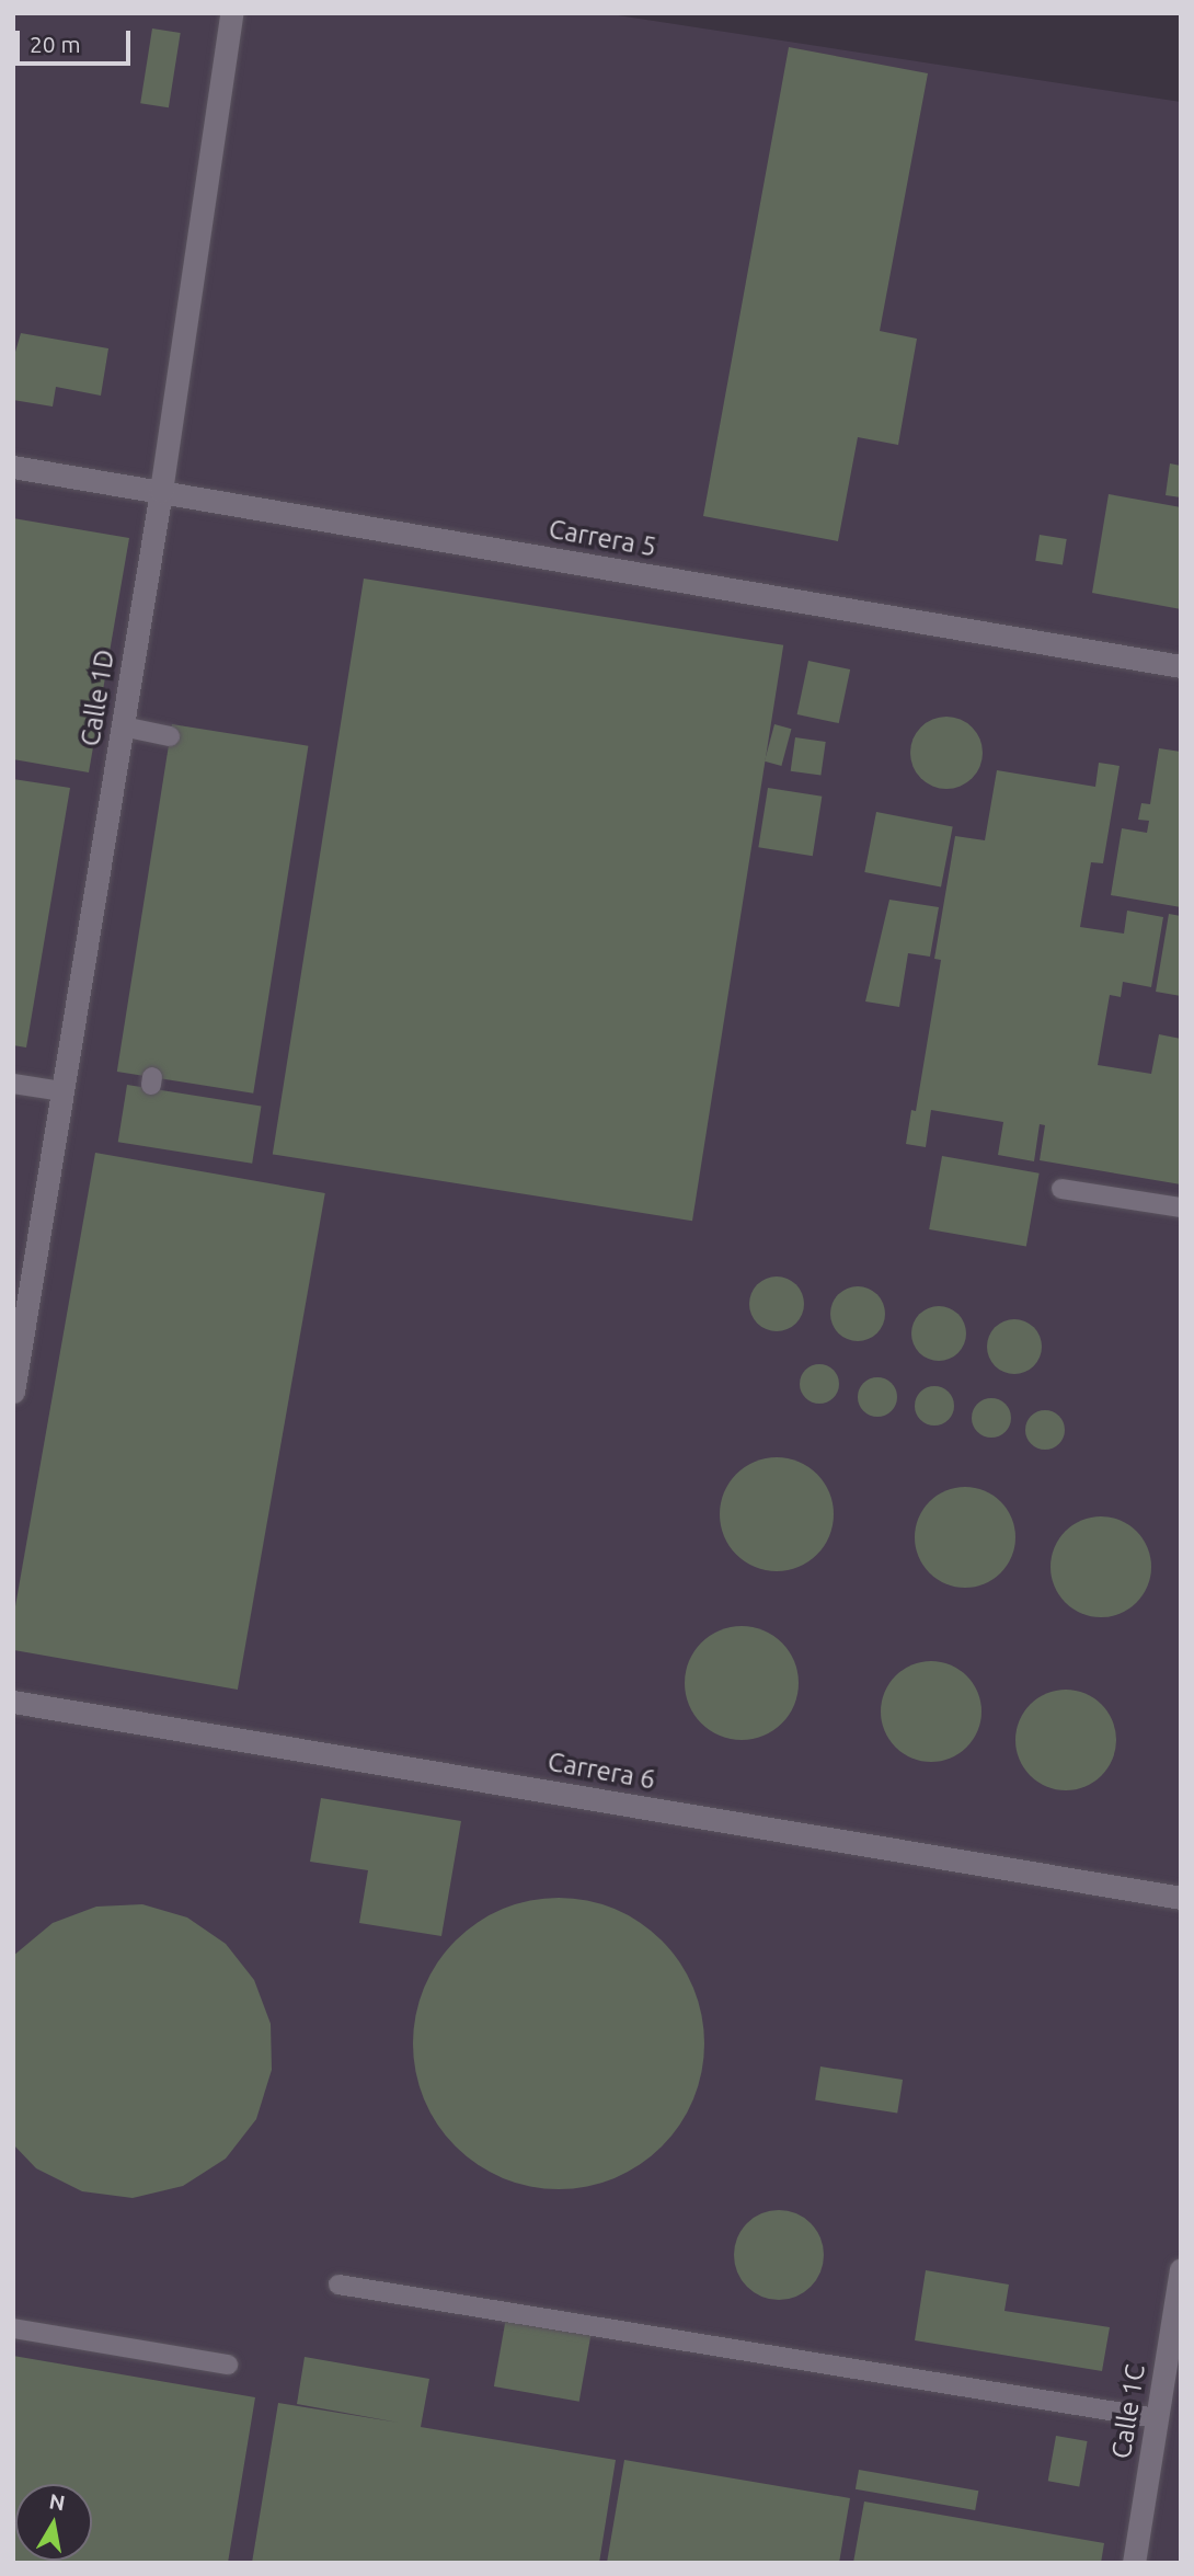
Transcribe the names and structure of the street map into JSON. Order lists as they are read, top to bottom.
{
  "streets": {
    "street": [
      "Carrera 5",
      "Calle 1D",
      "Carrera 6",
      "Calle 1C"
    ]
  },
  "crossings": [
    ["Carrera 5", "Calle 1D"]
  ],
  "scale_bar": "20 m",
  "north": "top"
}
